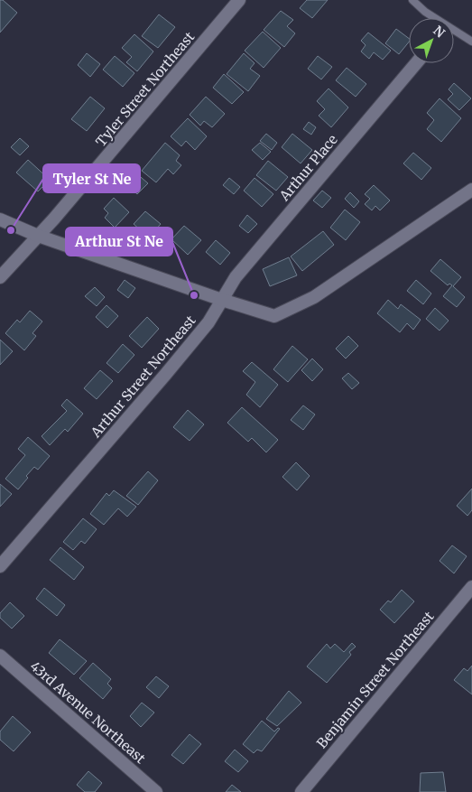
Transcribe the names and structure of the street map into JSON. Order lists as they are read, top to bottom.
{
  "streets": {
    "street": [
      "Tyler Street Northeast",
      "Arthur Place",
      "Arthur Street Northeast",
      "Benjamin Street Northeast",
      "43rd Avenue Northeast"
    ]
  },
  "crossings": [
    ["Arthur Place", "Arthur Street Northeast"]
  ],
  "places": ["Tyler St Ne", "Arthur St Ne"],
  "north": "top right"
}
